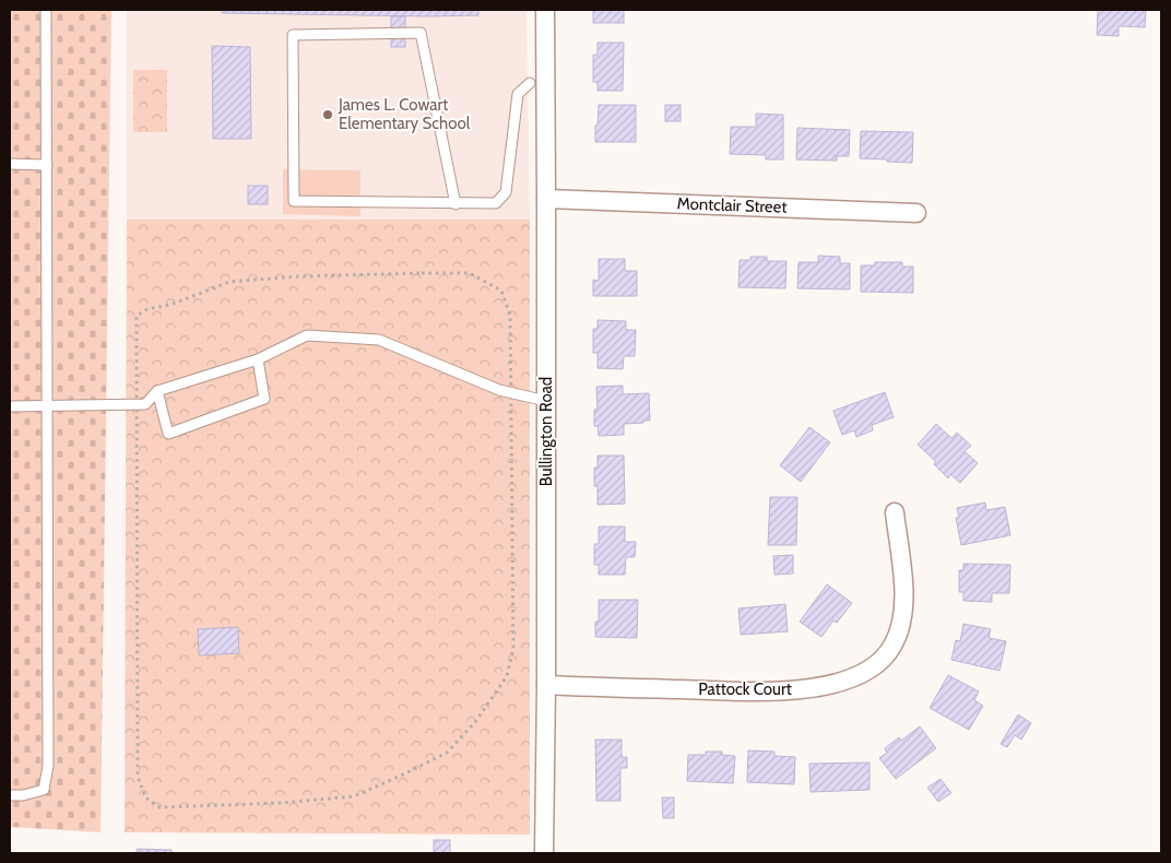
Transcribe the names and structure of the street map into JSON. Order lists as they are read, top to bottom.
{
  "streets": {
    "street": ["Montclair Street", "Bullington Road", "Pattock Court"]
  },
  "crossings": [
    ["Montclair Street", "Bullington Road"],
    ["Bullington Road", "Pattock Court"]
  ],
  "places": ["James L. Cowart Elementary School"]
}
